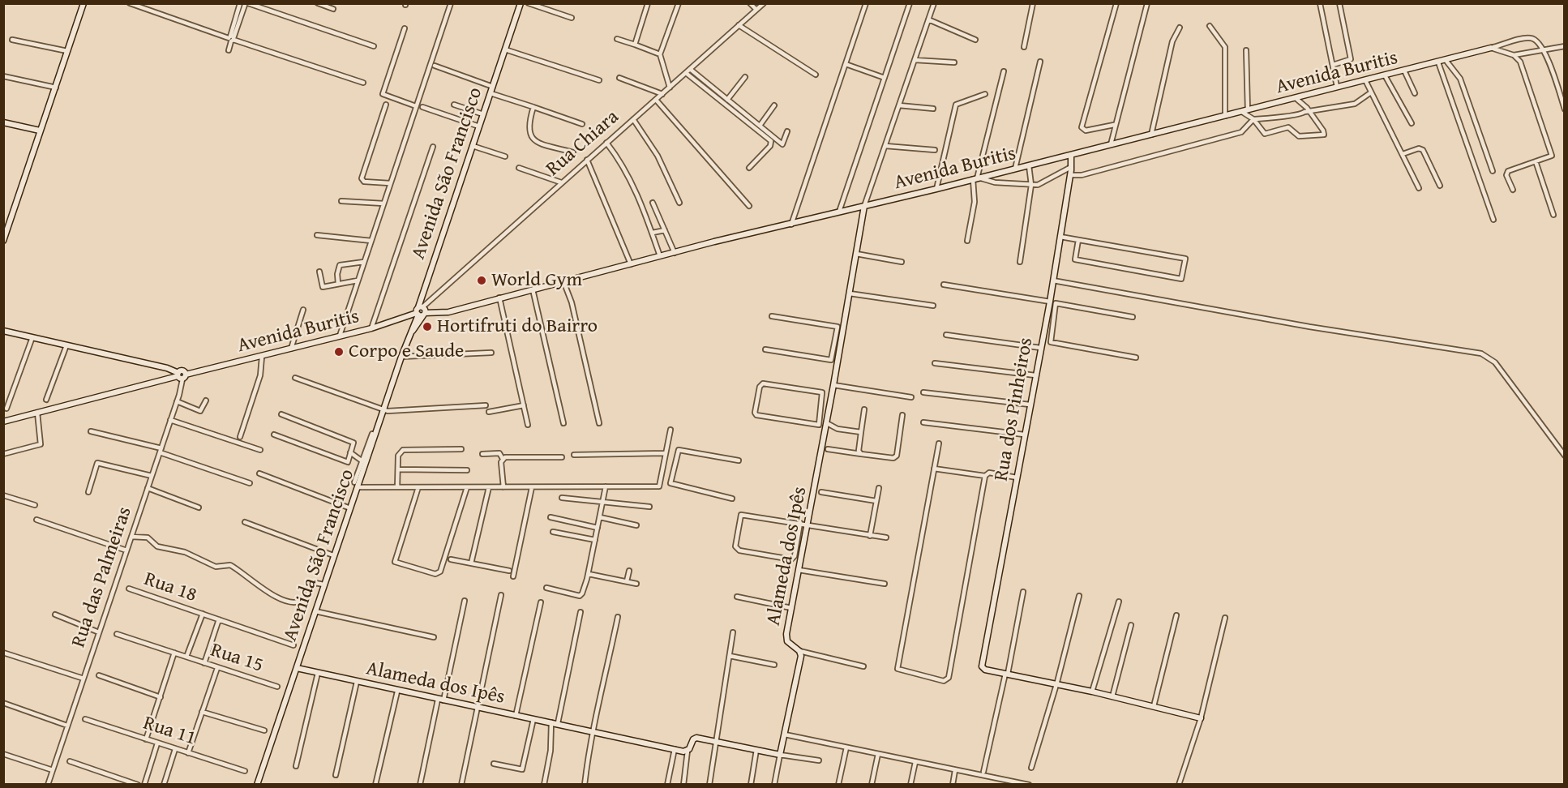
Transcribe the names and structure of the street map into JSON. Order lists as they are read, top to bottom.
{
  "streets": {
    "street": [
      "Avenida Buritis",
      "Rua Chiara",
      "Avenida São Francisco",
      "Rua dos Pinheiros",
      "Alameda dos Ipês",
      "Rua das Palmeiras",
      "Rua 18",
      "Rua 15",
      "Rua 11"
    ]
  },
  "crossings": [
    ["Avenida Buritis", "Rua Chiara"],
    ["Avenida Buritis", "Avenida São Francisco"],
    ["Avenida Buritis", "Rua dos Pinheiros"],
    ["Avenida Buritis", "Alameda dos Ipês"],
    ["Avenida Buritis", "Rua das Palmeiras"],
    ["Rua Chiara", "Avenida São Francisco"],
    ["Avenida São Francisco", "Alameda dos Ipês"]
  ],
  "places": ["World Gym", "Hortifruti do Bairro", "Corpo e Saude"]
}
